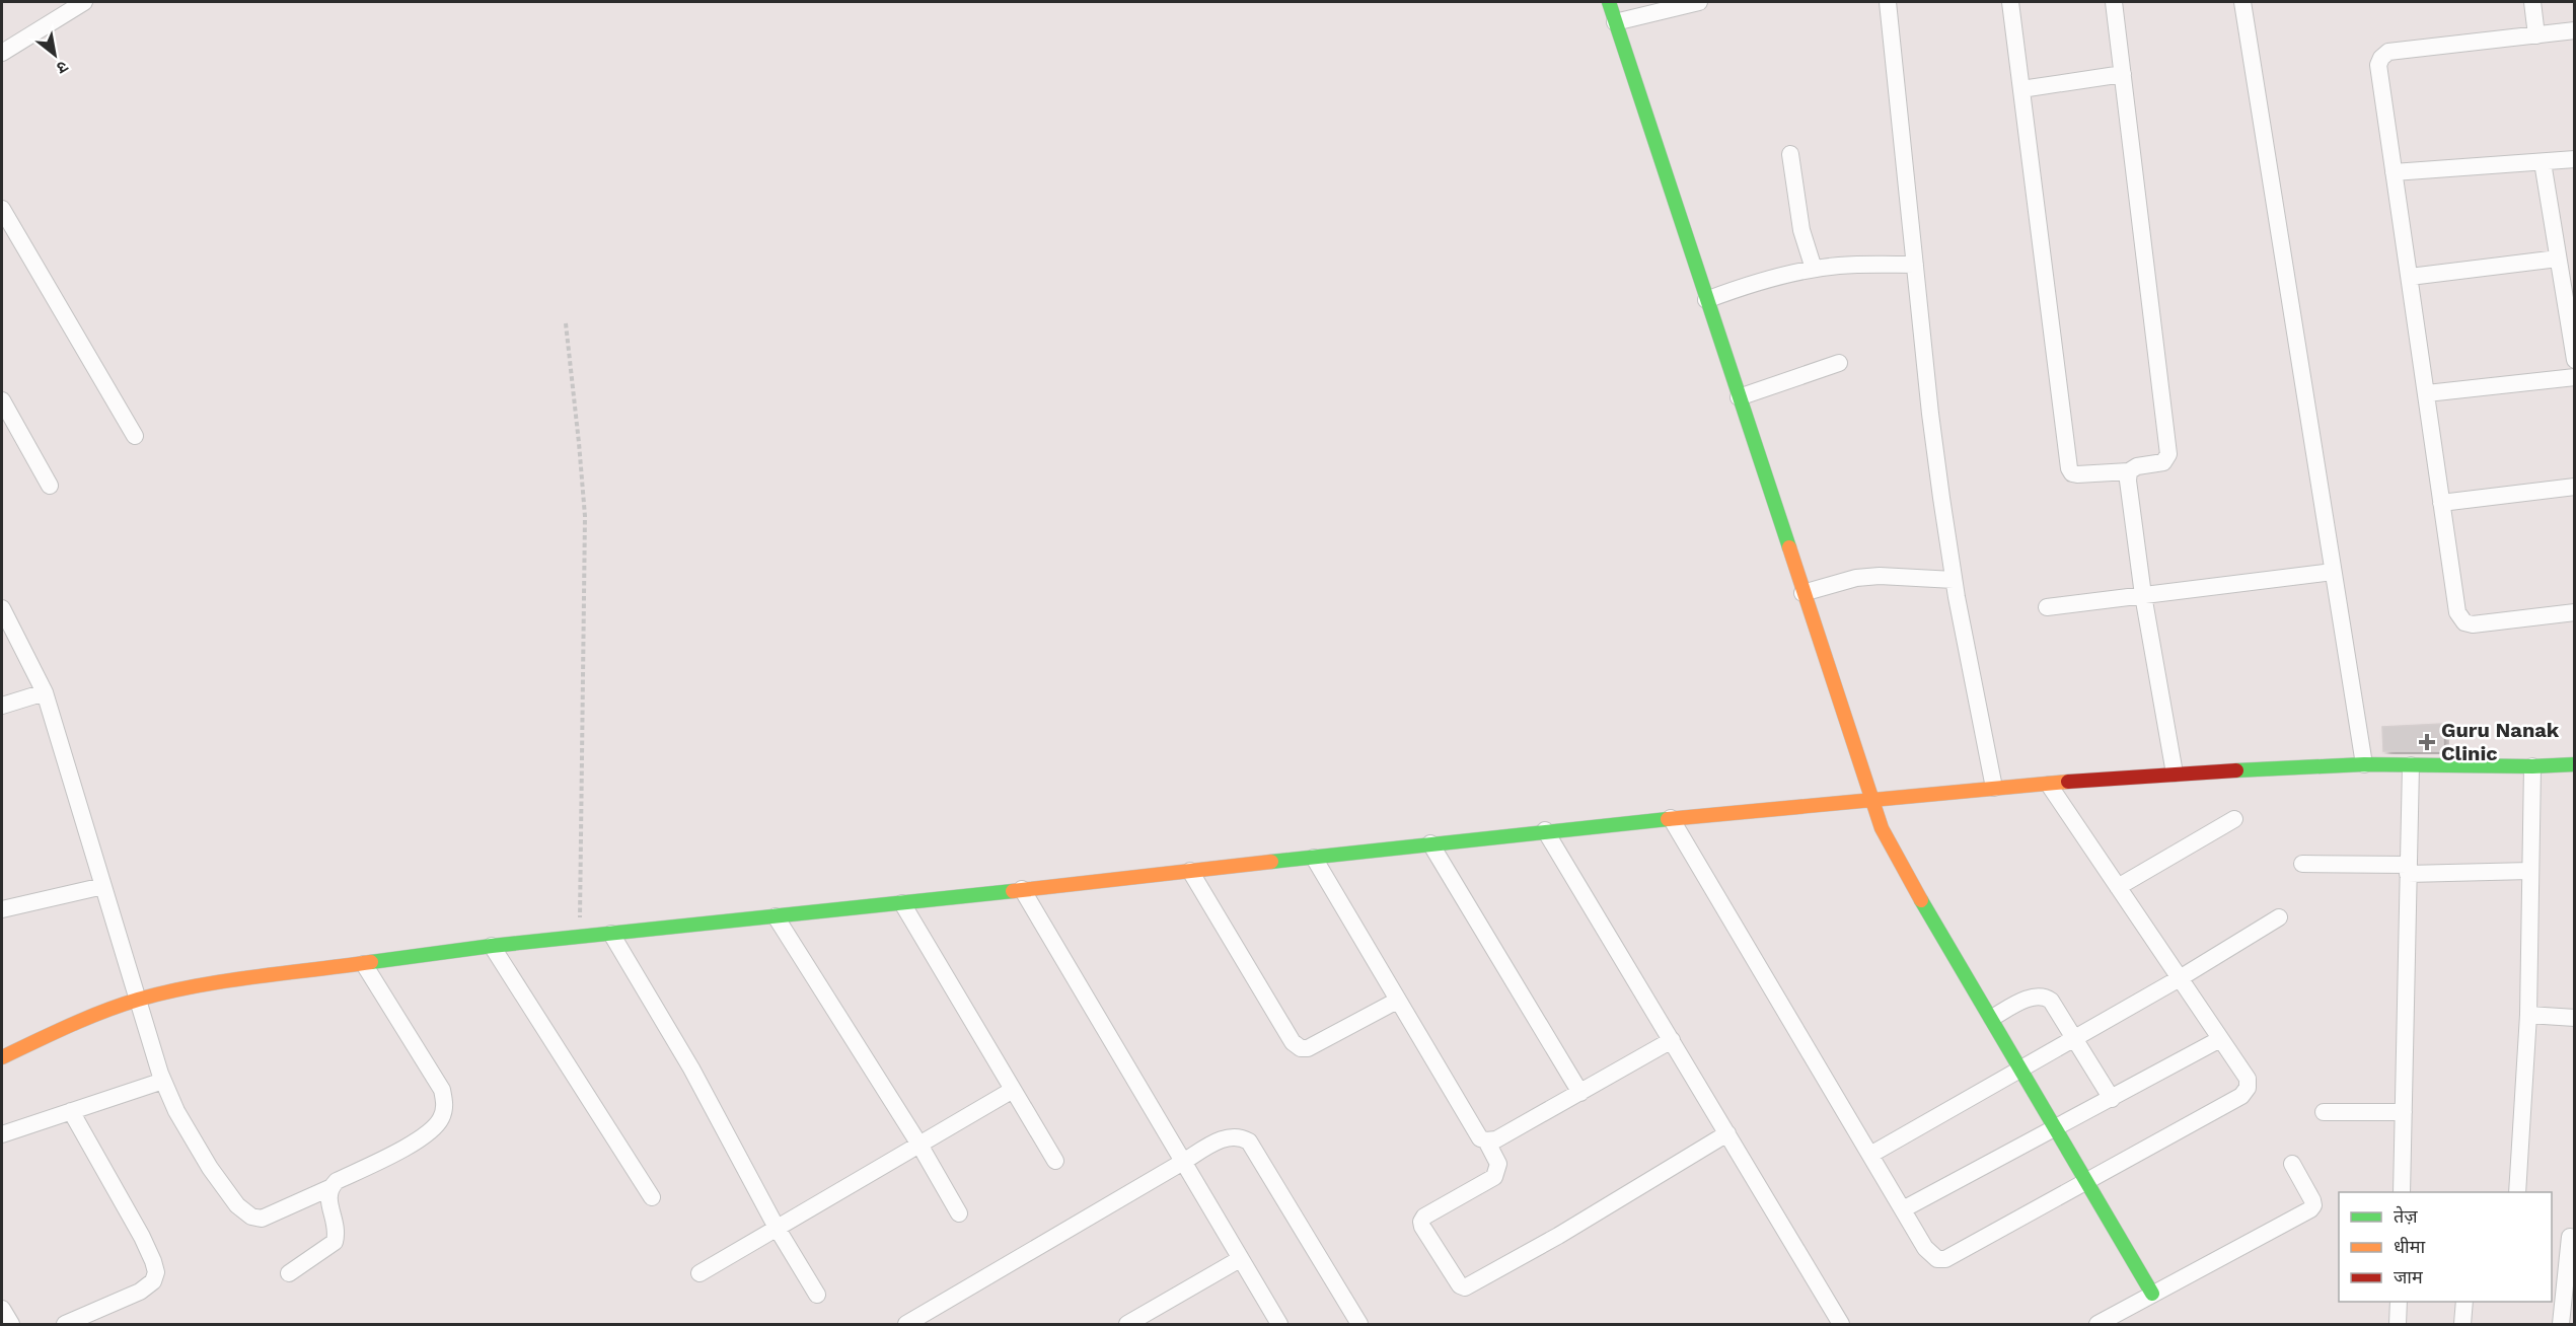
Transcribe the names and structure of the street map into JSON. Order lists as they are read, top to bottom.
{
  "places": {
    "health": ["Guru Nanak Clinic"]
  },
  "legend": ["तेज़", "धीमा", "जाम"],
  "north": "bottom right"
}
